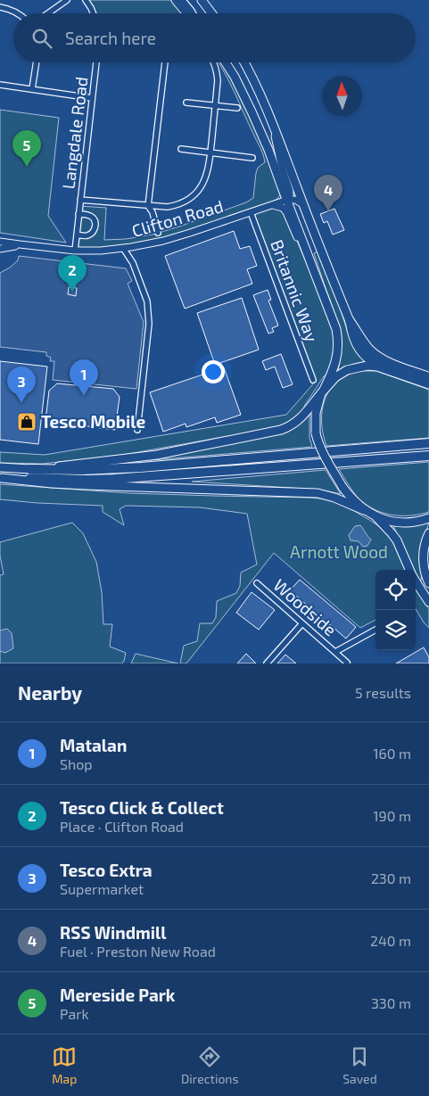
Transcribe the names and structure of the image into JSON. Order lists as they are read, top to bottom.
{
  "streets": {
    "street": [
      "Langdale Road",
      "Clifton Road",
      "Britannic Way",
      "Woodside"
    ]
  },
  "crossings": [
    ["Langdale Road", "Clifton Road"],
    ["Clifton Road", "Britannic Way"]
  ],
  "parks": ["Arnott Wood"],
  "places": {
    "shop": ["Tesco Mobile"]
  },
  "north": "top",
  "page": {
    "search": "Search here",
    "pins": [
      "5",
      "4",
      "2",
      "1",
      "3"
    ],
    "heading": ["Nearby", "5 results"],
    "list": [
      {
        "mark": "1",
        "name": "Matalan",
        "note": "Shop",
        "value": "160 m"
      },
      {
        "mark": "2",
        "name": "Tesco Click & Collect",
        "note": "Place · Clifton Road",
        "value": "190 m"
      },
      {
        "mark": "3",
        "name": "Tesco Extra",
        "note": "Supermarket",
        "value": "230 m"
      },
      {
        "mark": "4",
        "name": "RSS Windmill",
        "note": "Fuel · Preston New Road",
        "value": "240 m"
      },
      {
        "mark": "5",
        "name": "Mereside Park",
        "note": "Park",
        "value": "330 m"
      }
    ],
    "nav": ["Map", "Directions", "Saved"]
  }
}
